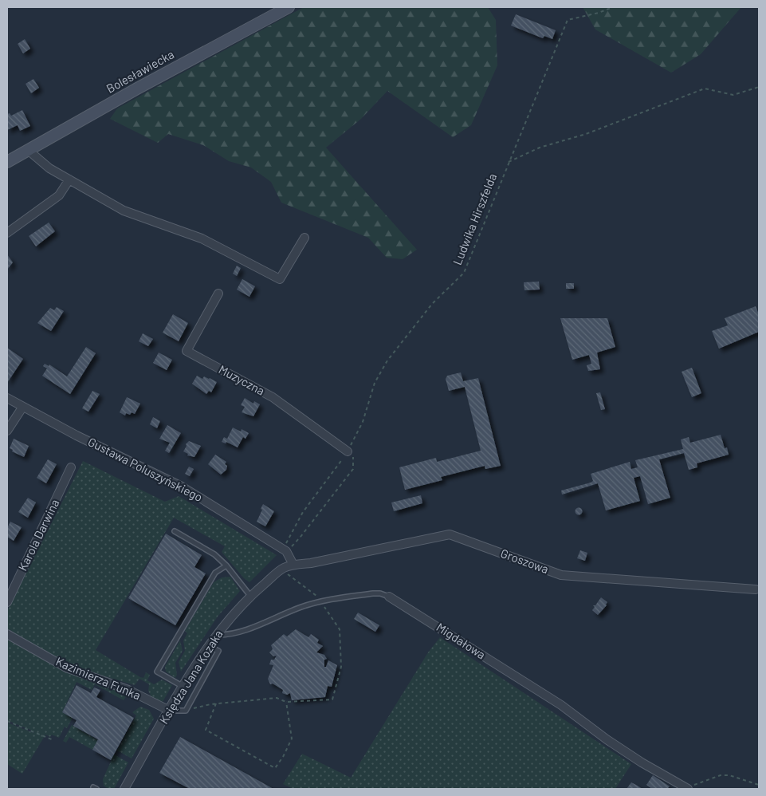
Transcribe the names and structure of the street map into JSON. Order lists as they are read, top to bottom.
{
  "streets": {
    "street": [
      "Bolesławiecka",
      "Muzyczna",
      "Gustawa Poluszyńskiego",
      "Karola Darwina",
      "Groszowa",
      "Migdałowa",
      "Księdza Jana Kozaka",
      "Kazimierza Funka"
    ],
    "path": ["Ludwika Hirszfelda"]
  },
  "crossings": [
    ["Ludwika Hirszfelda", "Muzyczna"],
    ["Ludwika Hirszfelda", "Gustawa Poluszyńskiego"],
    ["Groszowa", "Księdza Jana Kozaka"],
    ["Migdałowa", "Księdza Jana Kozaka"],
    ["Księdza Jana Kozaka", "Kazimierza Funka"]
  ]
}
